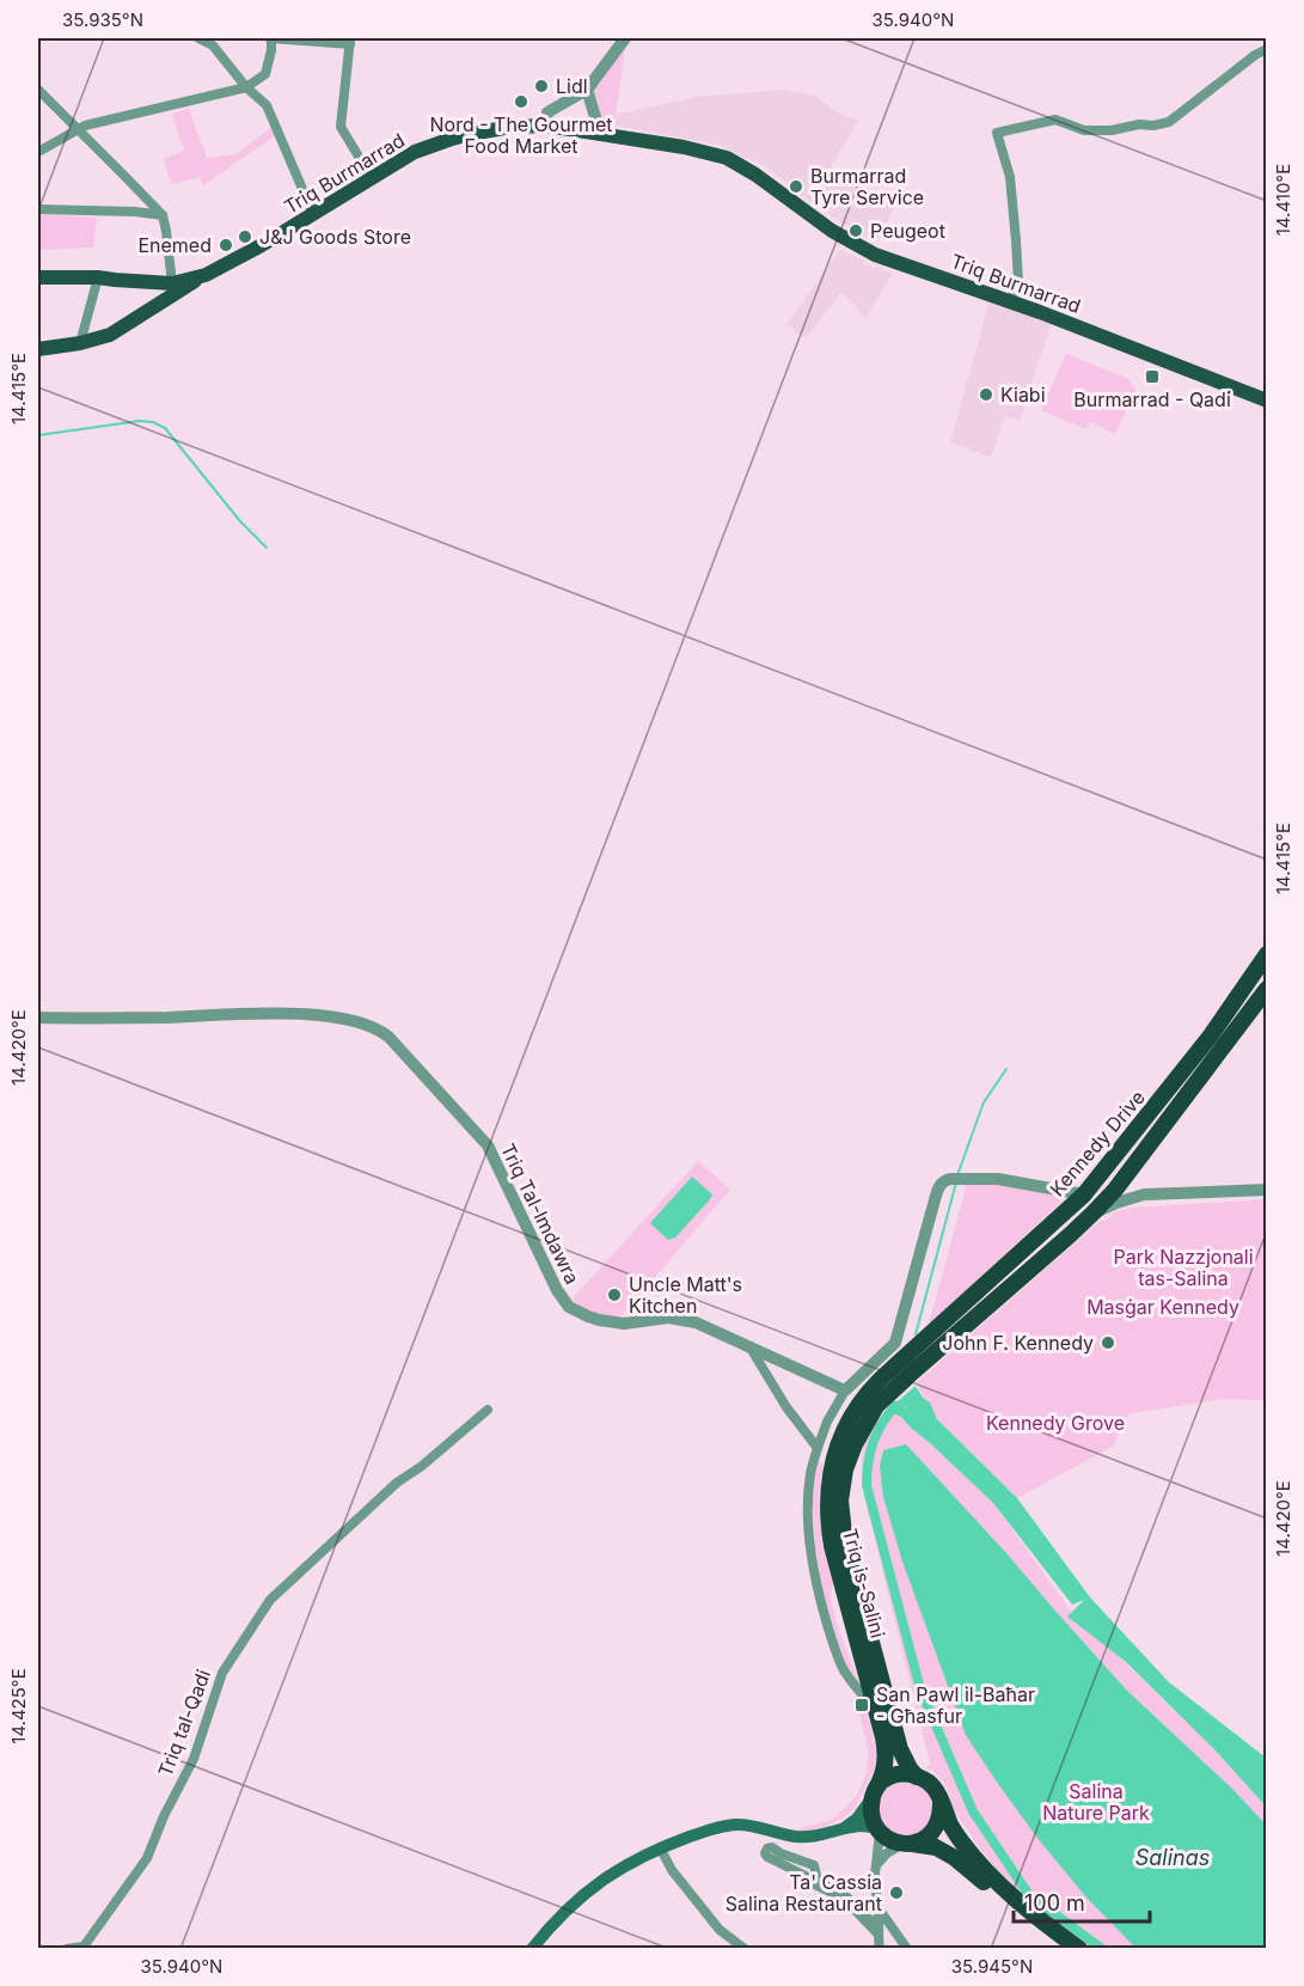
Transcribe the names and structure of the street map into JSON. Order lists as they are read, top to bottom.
{
  "streets": {
    "highway": ["Kennedy Drive", "Triq is-Salini"],
    "main road": ["Triq Burmarrad"],
    "street": ["Triq Tal-Imdawra", "Triq tal-Qadi"]
  },
  "crossings": [
    ["Kennedy Drive", "Triq is-Salini"]
  ],
  "water": ["Salinas"],
  "parks": [
    "Park Nazzjonali tas-Salina",
    "Masġar Kennedy",
    "Kennedy Grove",
    "Salina Nature Park"
  ],
  "places": {
    "other": [
      "Lidl",
      "Nord - The Gourmet Food Market",
      "Burmarrad Tyre Service",
      "Peugeot",
      "J&J Goods Store",
      "Enemed",
      "Kiabi",
      "Uncle Matt's Kitchen",
      "John F. Kennedy",
      "Ta' Cassia Salina Restaurant"
    ],
    "transit": ["Burmarrad - Qadi", "San Pawl il-Baħar - Għasfur"]
  },
  "scale_bar": "100 m",
  "coordinates": [
    "35.935°N",
    "35.940°N",
    "14.410°E",
    "14.415°E",
    "14.420°E",
    "14.425°E",
    "35.945°N"
  ]
}
